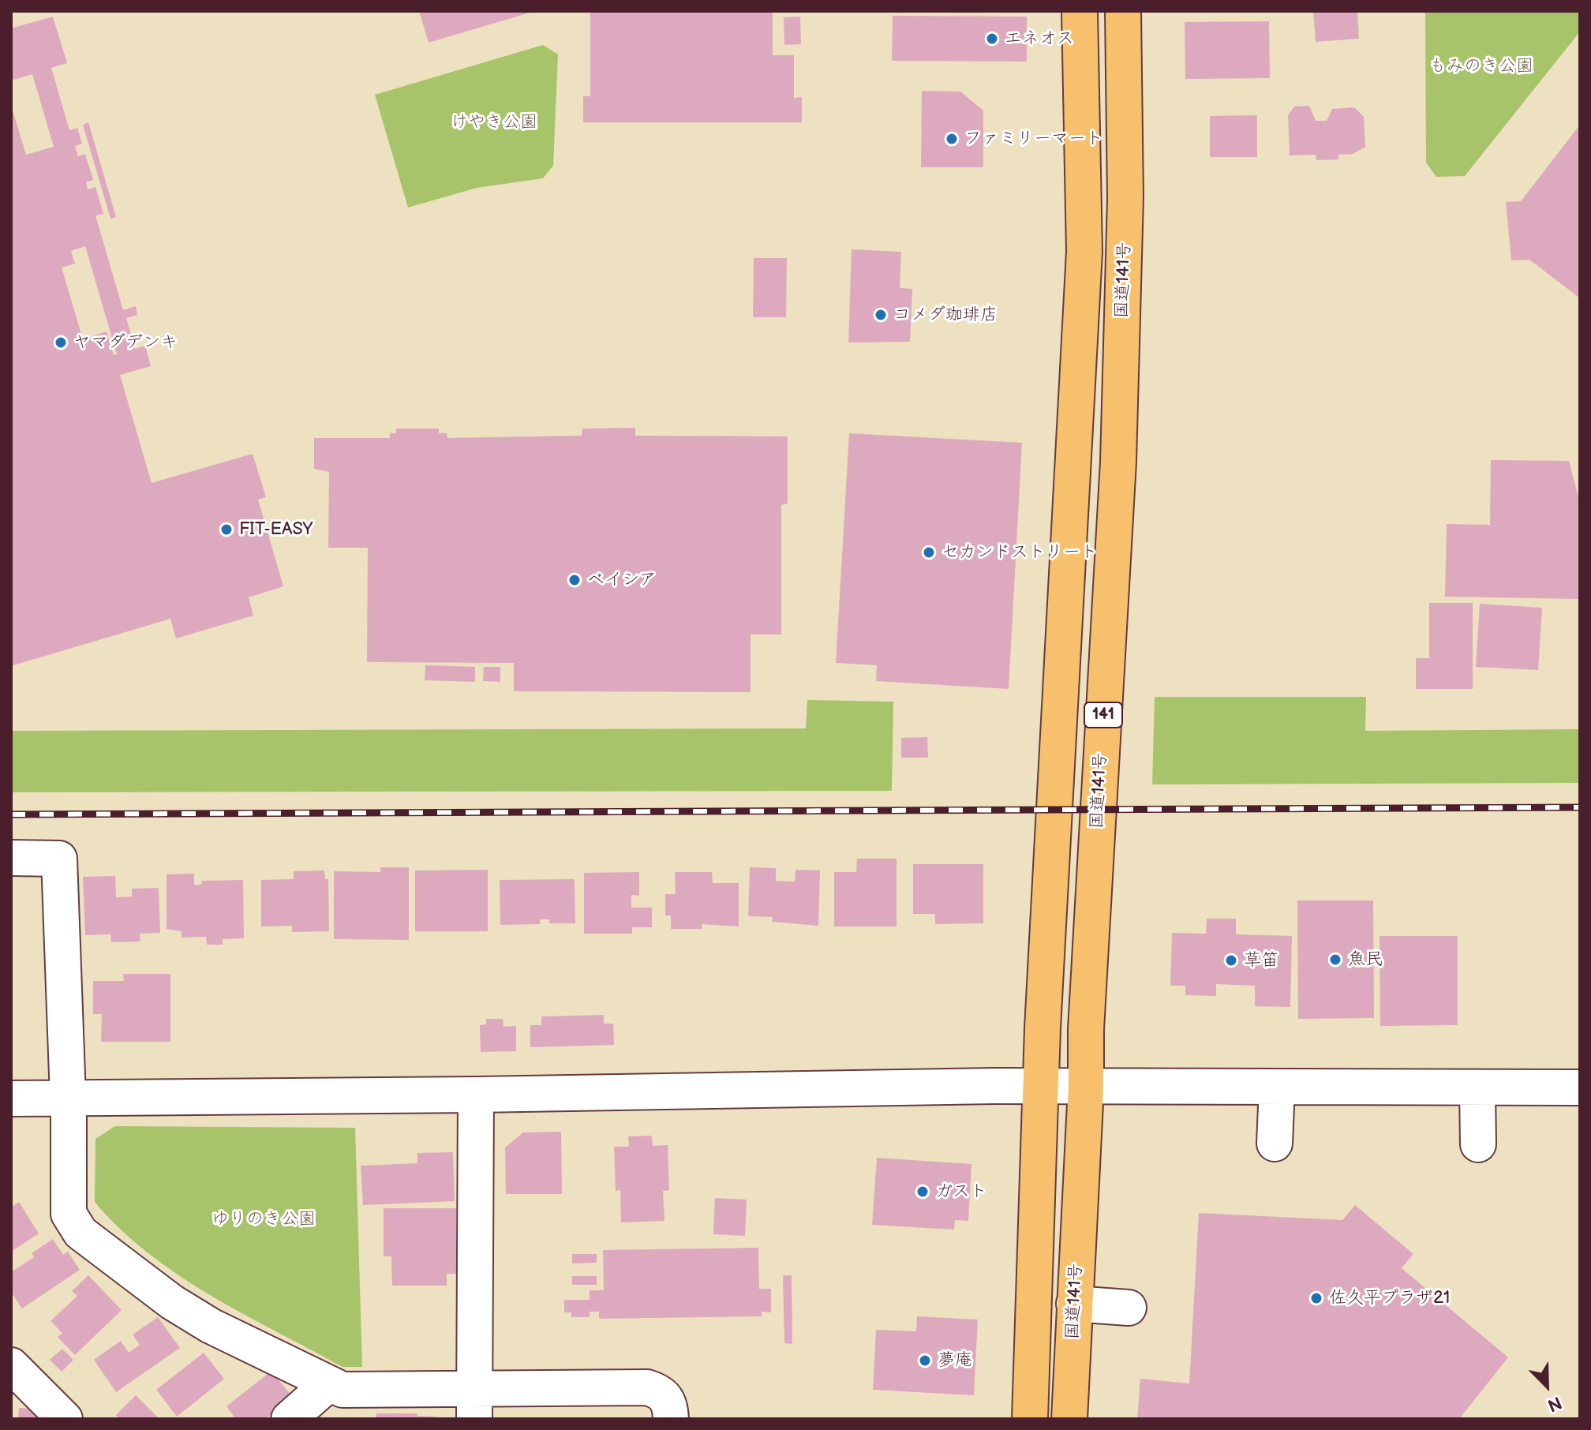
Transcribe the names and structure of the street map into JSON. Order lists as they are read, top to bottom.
{
  "streets": {
    "highway": ["国道141号", "141"]
  },
  "parks": ["もみのき公園", "けやき公園", "ゆりのき公園"],
  "places": [
    "エネオス",
    "ファミリーマート",
    "コメダ珈琲店",
    "ヤマダデンキ",
    "FIT-EASY",
    "セカンドストリート",
    "ベイシア",
    "魚民",
    "草笛",
    "ガスト",
    "佐久平プラザ21",
    "夢庵"
  ],
  "north": "bottom right"
}
